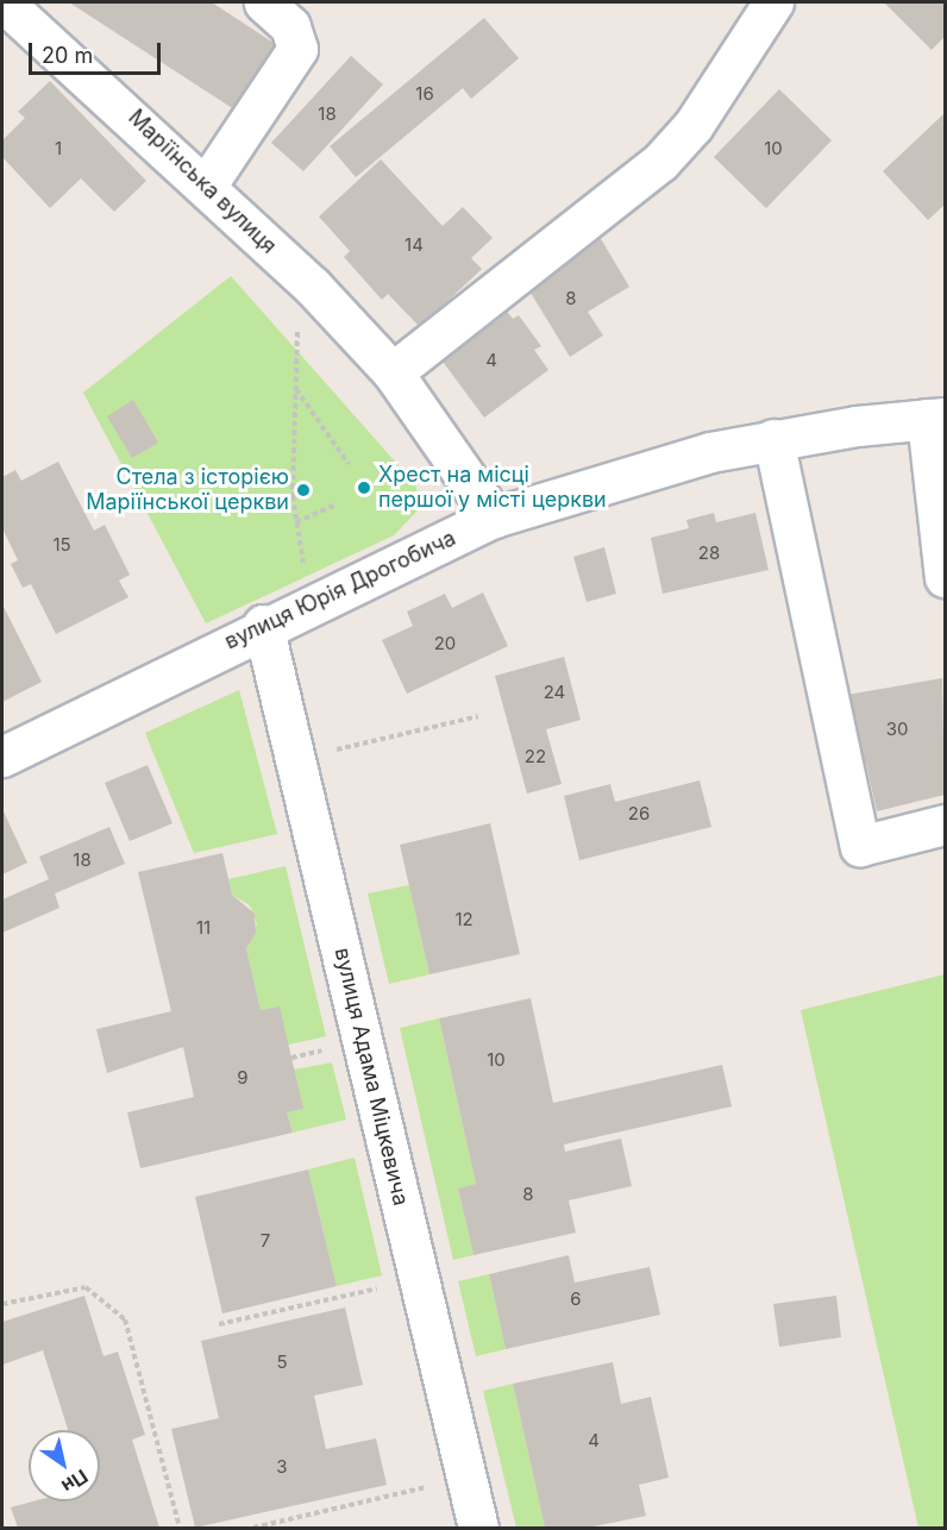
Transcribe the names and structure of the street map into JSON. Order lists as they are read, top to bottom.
{
  "streets": {
    "street": ["Маріїнська вулиця", "вулиця Юрія Дрогобича", "вулиця Адама Міцкевича"]
  },
  "crossings": [
    ["Маріїнська вулиця", "вулиця Юрія Дрогобича"],
    ["вулиця Юрія Дрогобича", "вулиця Адама Міцкевича"]
  ],
  "places": ["Хрест на місці першої у місті церкви", "Стела з історією Маріїнської церкви"],
  "house_numbers": [
    "16",
    "18",
    "1",
    "10",
    "14",
    "8",
    "4",
    "15",
    "28",
    "20",
    "24",
    "30",
    "22",
    "26",
    "18",
    "12",
    "11",
    "10",
    "9",
    "8",
    "7",
    "6",
    "5",
    "4",
    "3"
  ],
  "scale_bar": "20 m",
  "north": "bottom right"
}
